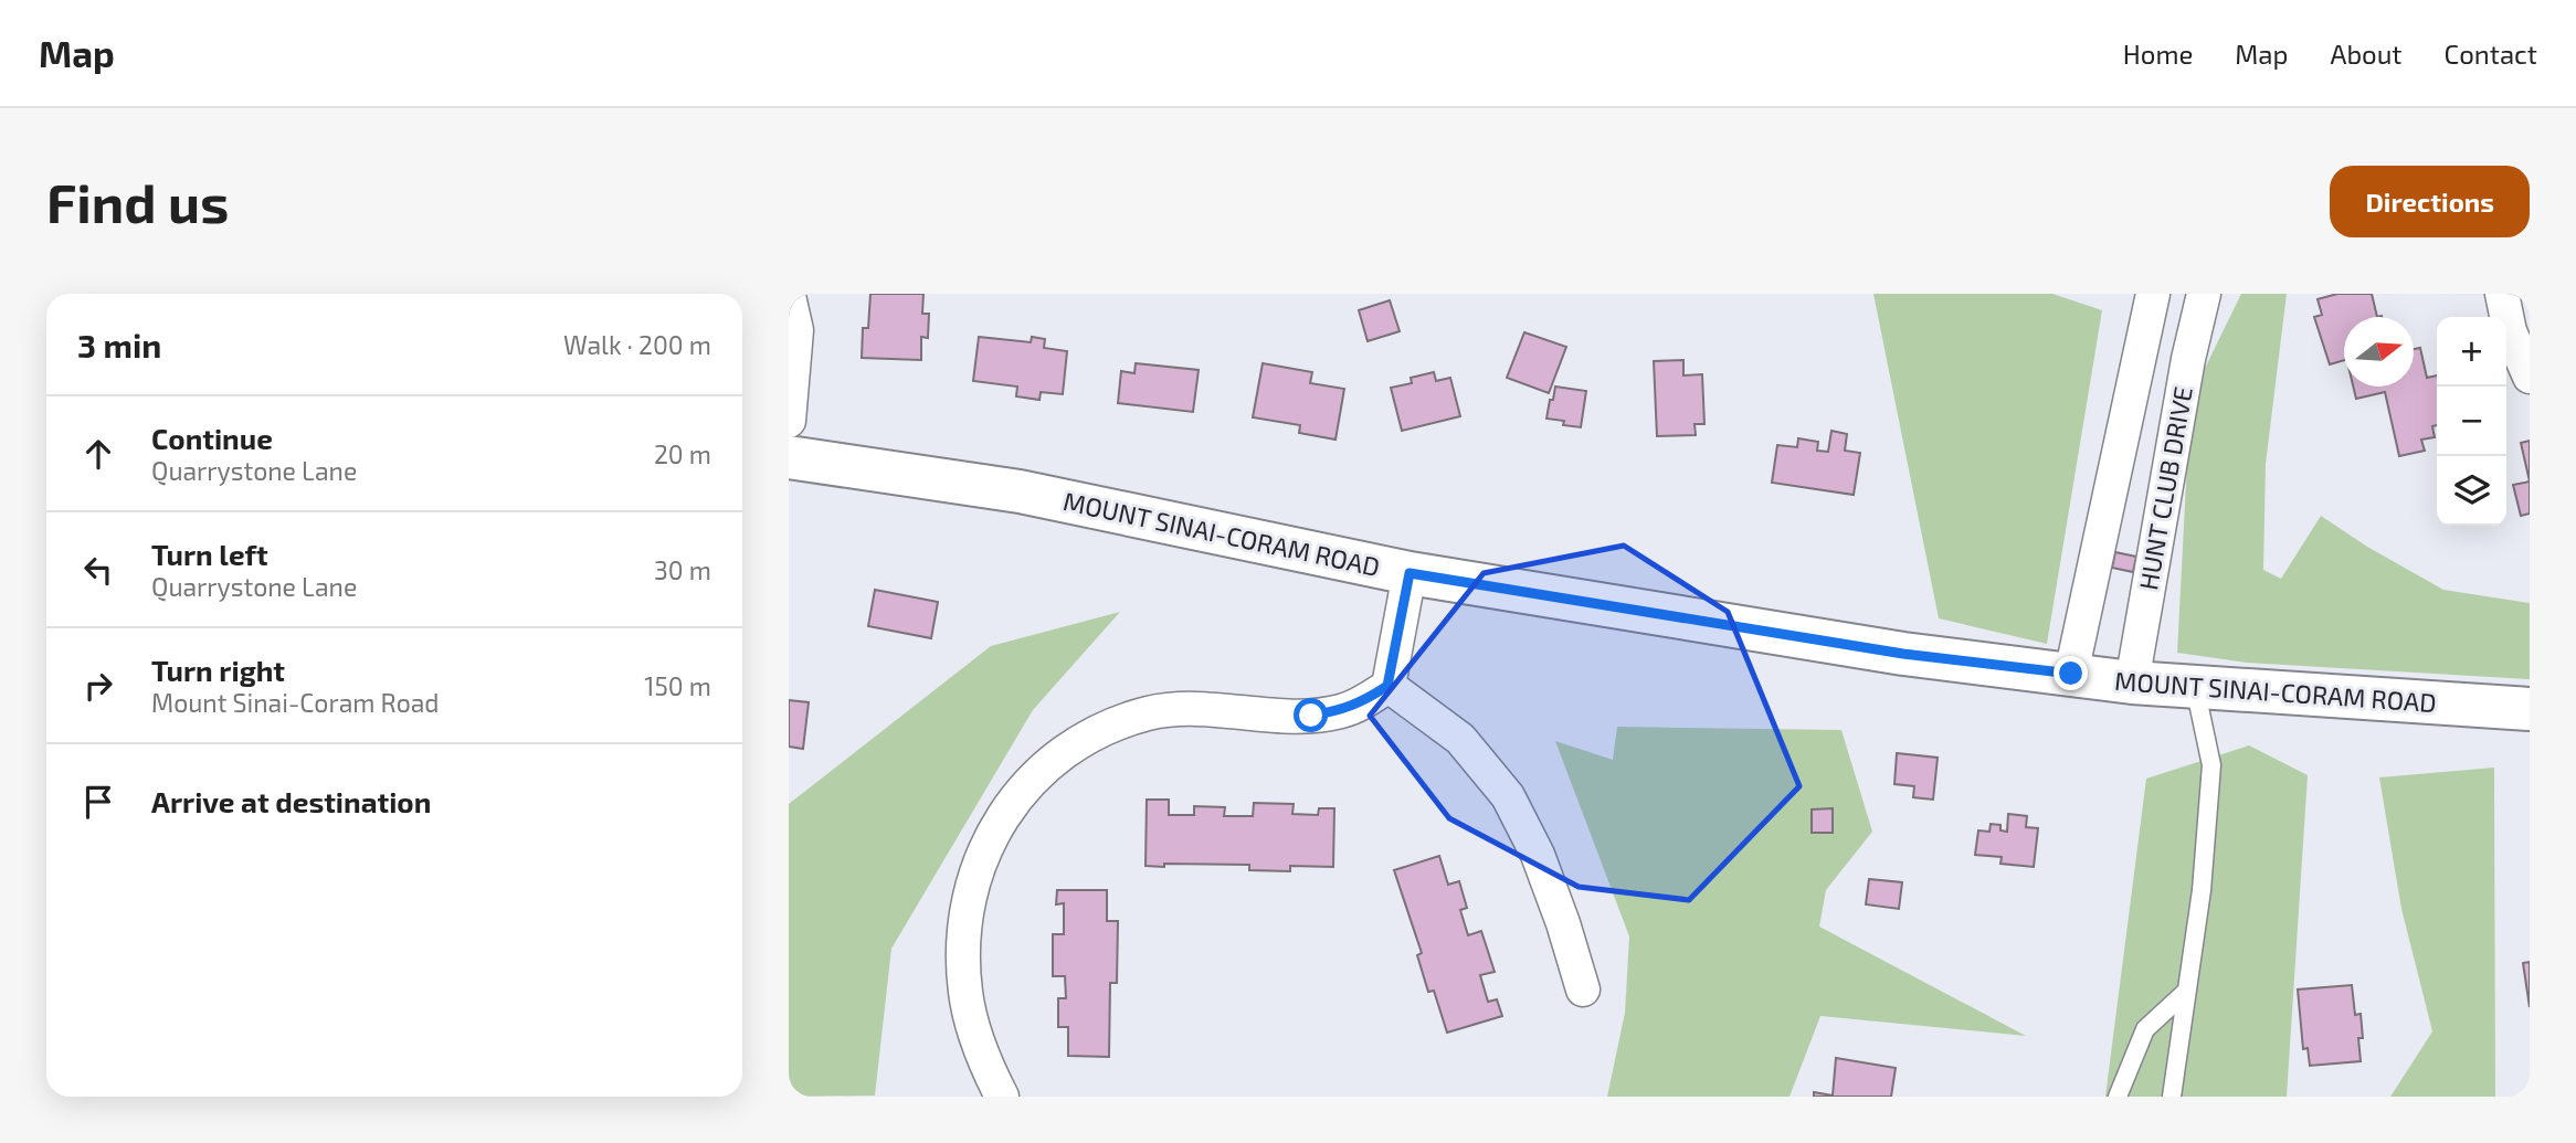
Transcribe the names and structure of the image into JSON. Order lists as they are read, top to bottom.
{
  "streets": {
    "main road": ["MOUNT SINAI-CORAM ROAD"],
    "street": ["HUNT CLUB DRIVE"]
  },
  "crossings": [
    ["HUNT CLUB DRIVE", "MOUNT SINAI-CORAM ROAD"]
  ],
  "north": "right",
  "page": {
    "header": "Map",
    "nav": [
      "Home",
      "Map",
      "About",
      "Contact"
    ],
    "buttons": "Directions",
    "title": "Find us",
    "heading": ["3 min", "Walk · 200 m"],
    "map_buttons": ["+", "−"],
    "list": [
      ["Continue", "Quarrystone Lane", "20 m"],
      ["Turn left", "Quarrystone Lane", "30 m"],
      ["Turn right", "Mount Sinai-Coram Road", "150 m"],
      "Arrive at destination"
    ]
  }
}
